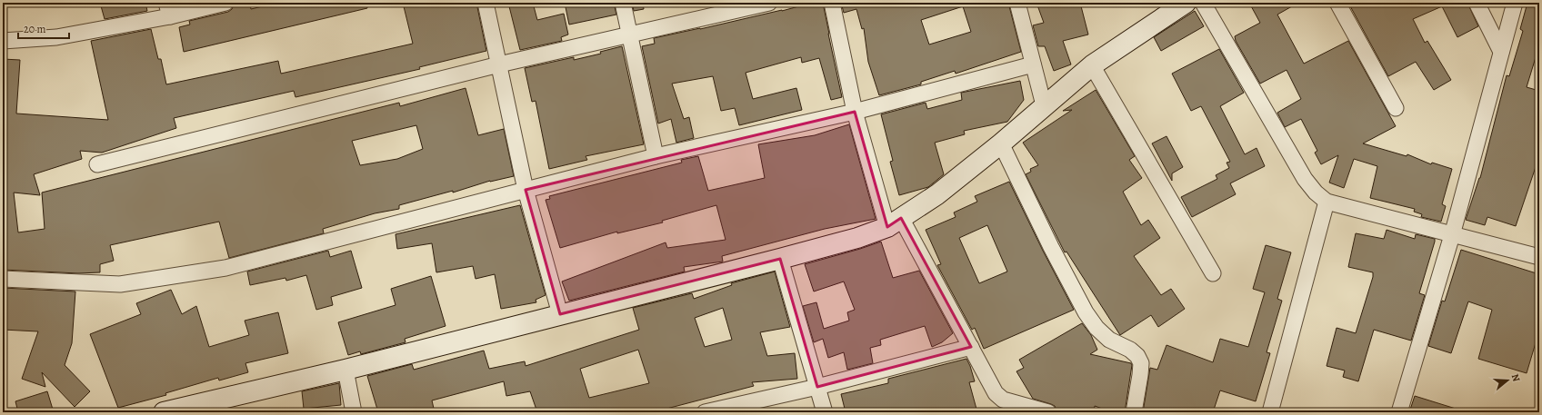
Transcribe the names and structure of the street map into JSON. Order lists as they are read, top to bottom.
{
  "scale_bar": "20 m",
  "north": "right"
}
